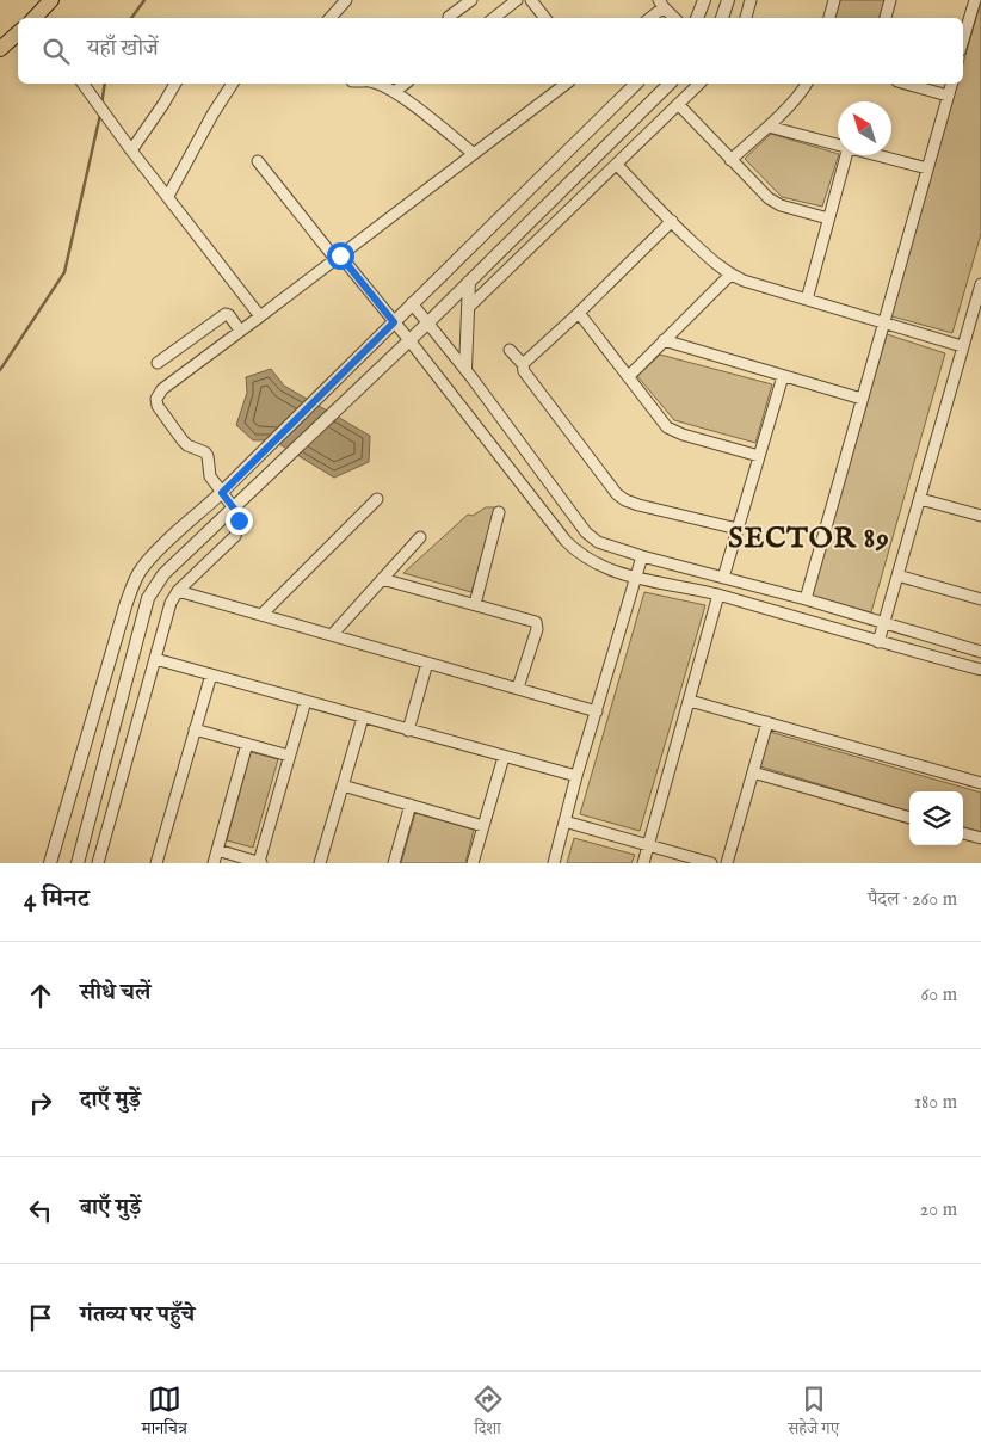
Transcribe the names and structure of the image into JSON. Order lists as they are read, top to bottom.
{
  "districts": ["SECTOR 89"],
  "north": "top left",
  "page": {
    "search": "यहाँ खोजें",
    "heading": ["4 मिनट", "पैदल · 260 m"],
    "list": [
      ["सीधे चलें", "60 m"],
      ["दाएँ मुड़ें", "180 m"],
      ["बाएँ मुड़ें", "20 m"],
      "गंतव्य पर पहुँचे"
    ],
    "nav": ["मानचित्र", "दिशा", "सहेजे गए"]
  }
}
